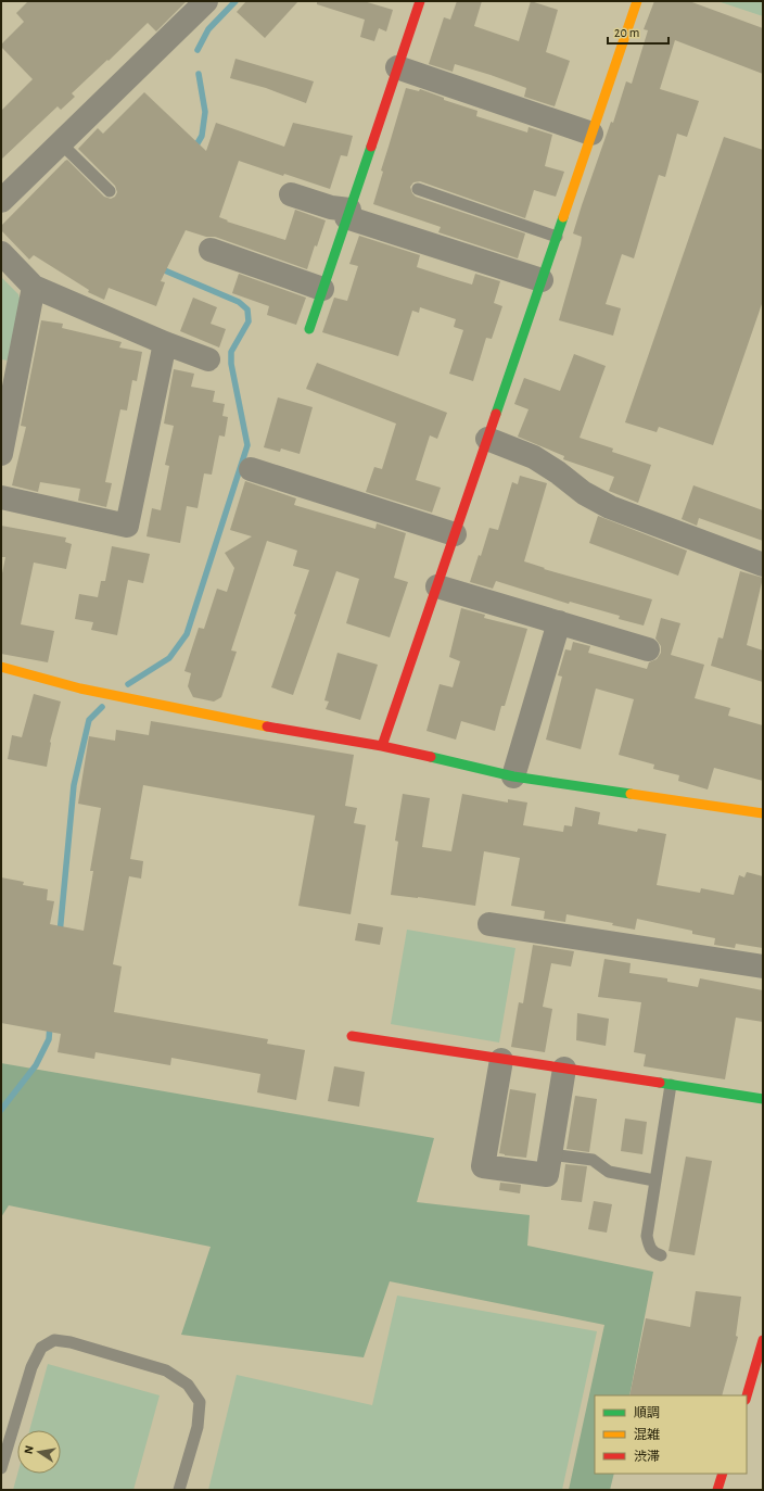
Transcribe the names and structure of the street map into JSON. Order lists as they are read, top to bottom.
{
  "legend": ["順調", "混雑", "渋滞"],
  "scale_bar": "20 m",
  "north": "left"
}
